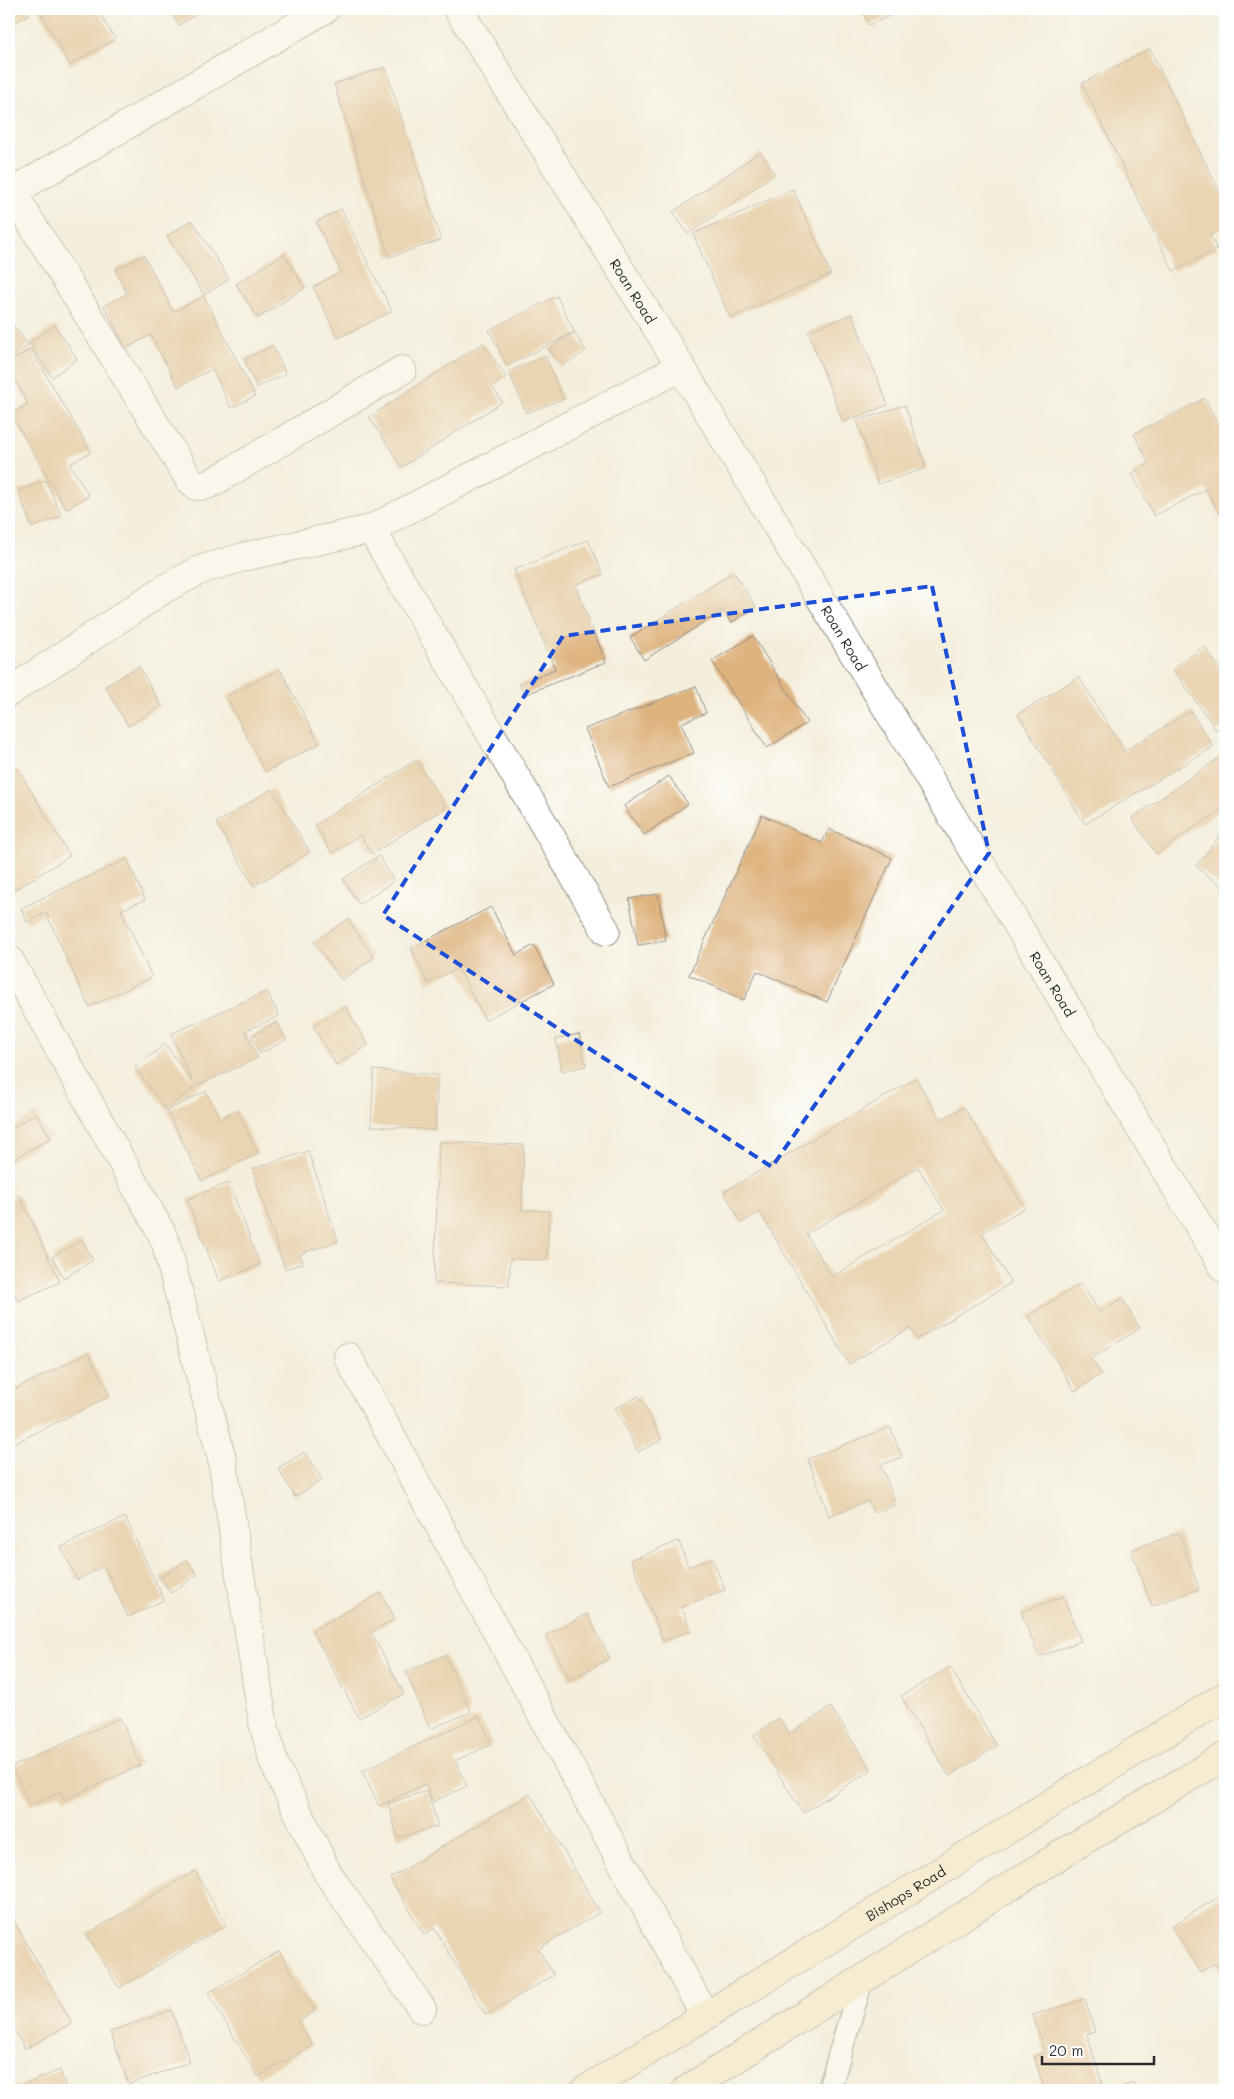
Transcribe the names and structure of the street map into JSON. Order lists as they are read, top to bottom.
{
  "streets": {
    "main road": ["Bishops Road"],
    "street": ["Roan Road"]
  },
  "scale_bar": "20 m"
}
